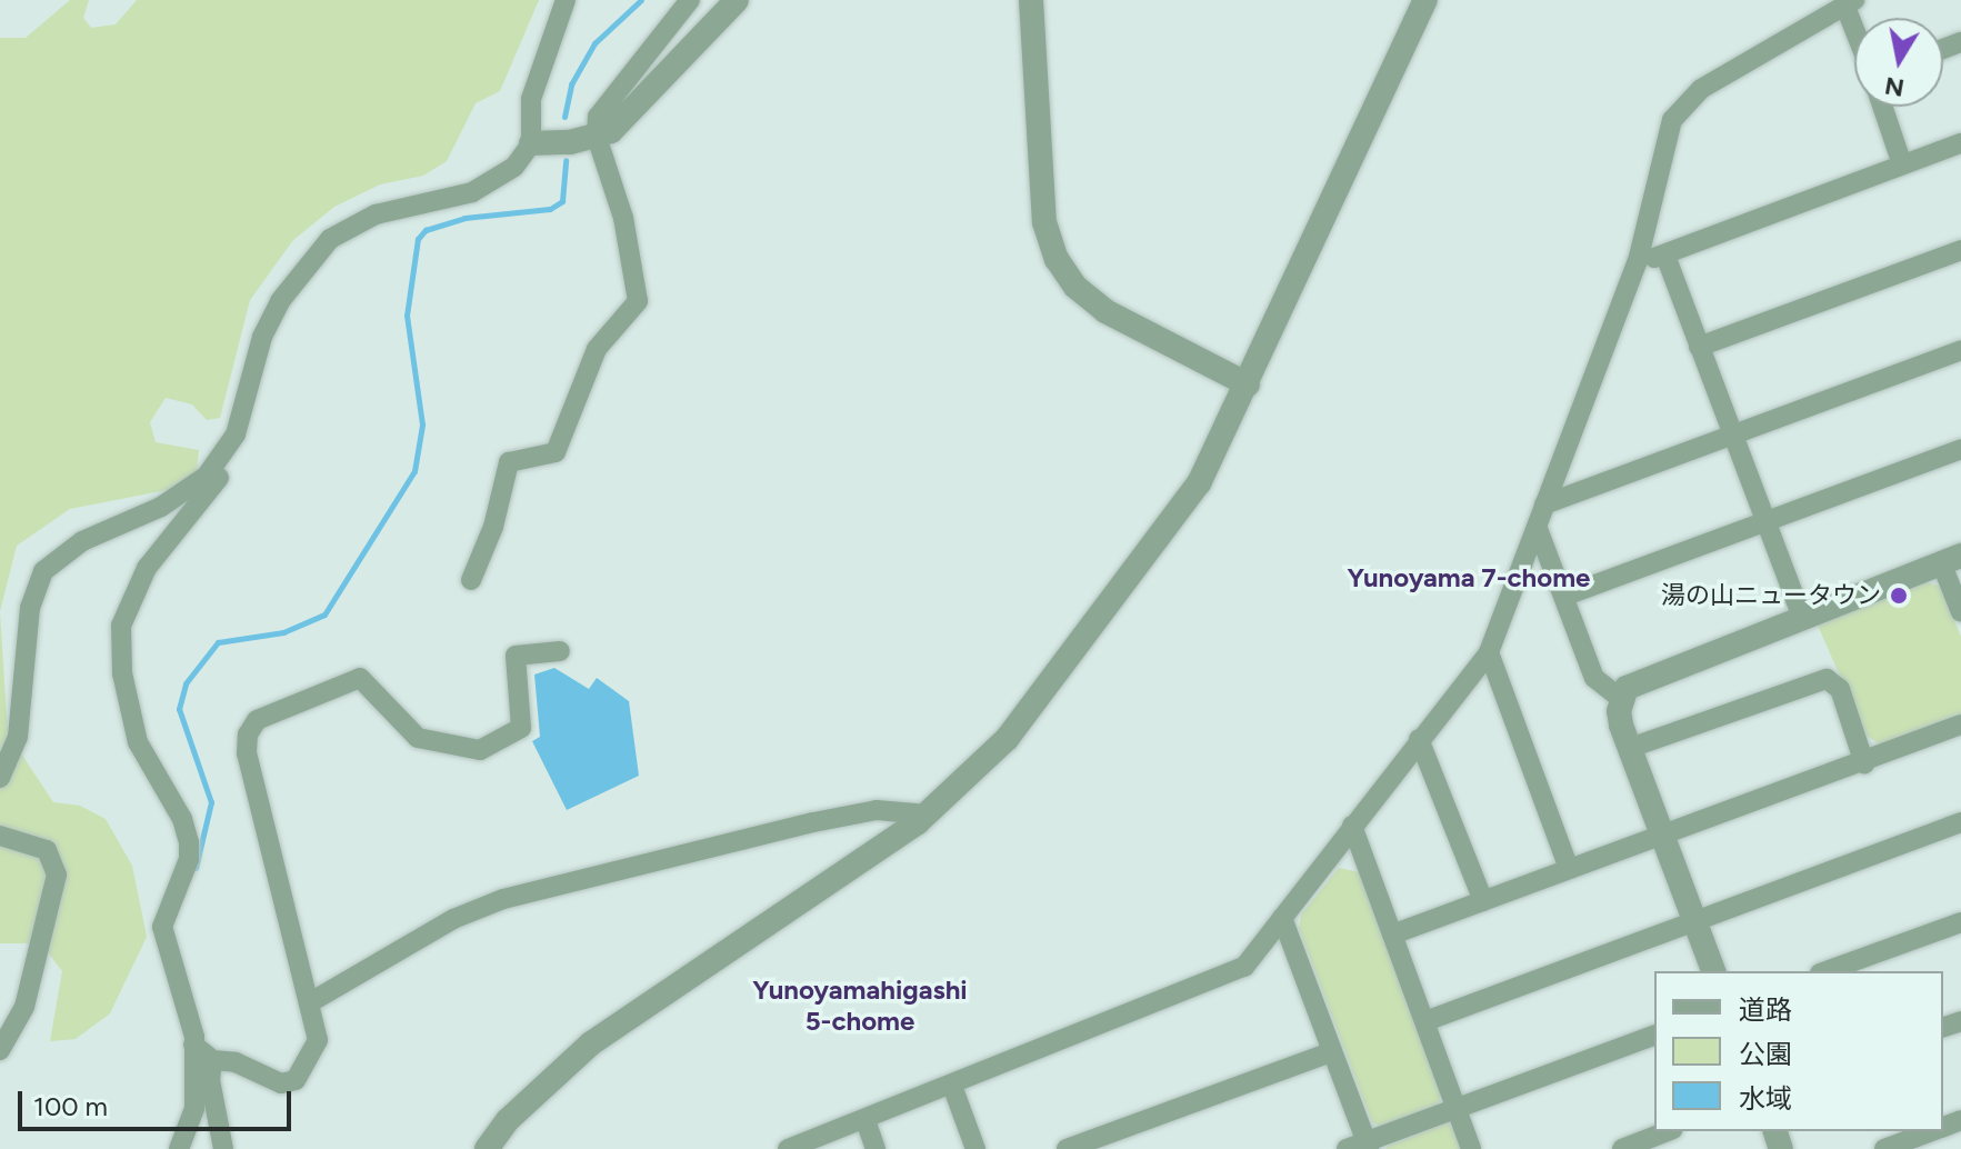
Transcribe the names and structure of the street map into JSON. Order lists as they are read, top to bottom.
{
  "districts": ["Yunoyama 7-chome", "Yunoyamahigashi 5-chome"],
  "places": ["湯の山ニュータウン"],
  "legend": ["道路", "公園", "水域"],
  "scale_bar": "100 m",
  "north": "bottom"
}
